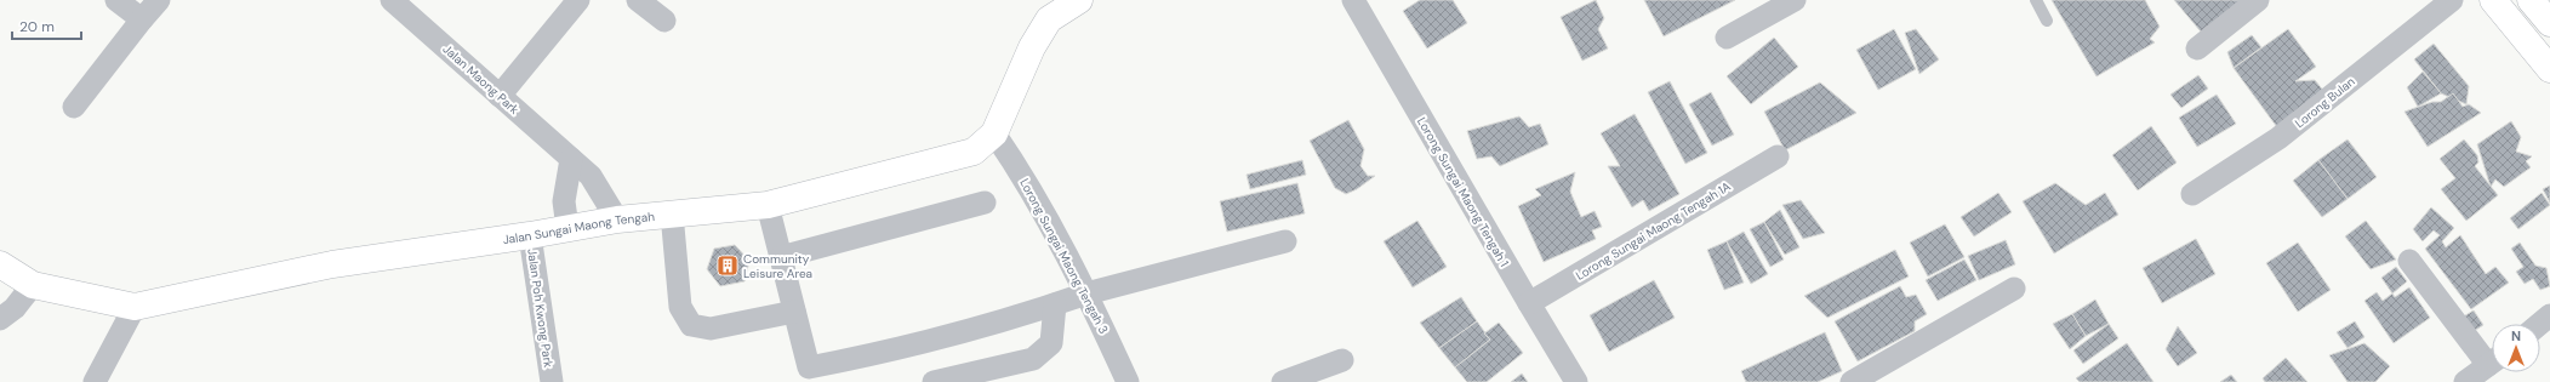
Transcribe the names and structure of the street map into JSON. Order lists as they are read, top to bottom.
{
  "streets": {
    "street": [
      "Jalan Maong Park",
      "Lorong Bulan",
      "Lorong Sungai Maong Tengah 1",
      "Jalan Sungai Maong Tengah",
      "Lorong Sungai Maong Tengah 1A",
      "Lorong Sungai Maong Tengah 3",
      "Jalan Poh Kwong Park"
    ]
  },
  "crossings": [
    ["Jalan Maong Park", "Jalan Sungai Maong Tengah"],
    ["Lorong Sungai Maong Tengah 1", "Lorong Sungai Maong Tengah 1A"],
    ["Jalan Sungai Maong Tengah", "Lorong Sungai Maong Tengah 3"],
    ["Jalan Sungai Maong Tengah", "Jalan Poh Kwong Park"]
  ],
  "places": {
    "building": ["Community Leisure Area"]
  },
  "scale_bar": "20 m",
  "north": "top"
}
